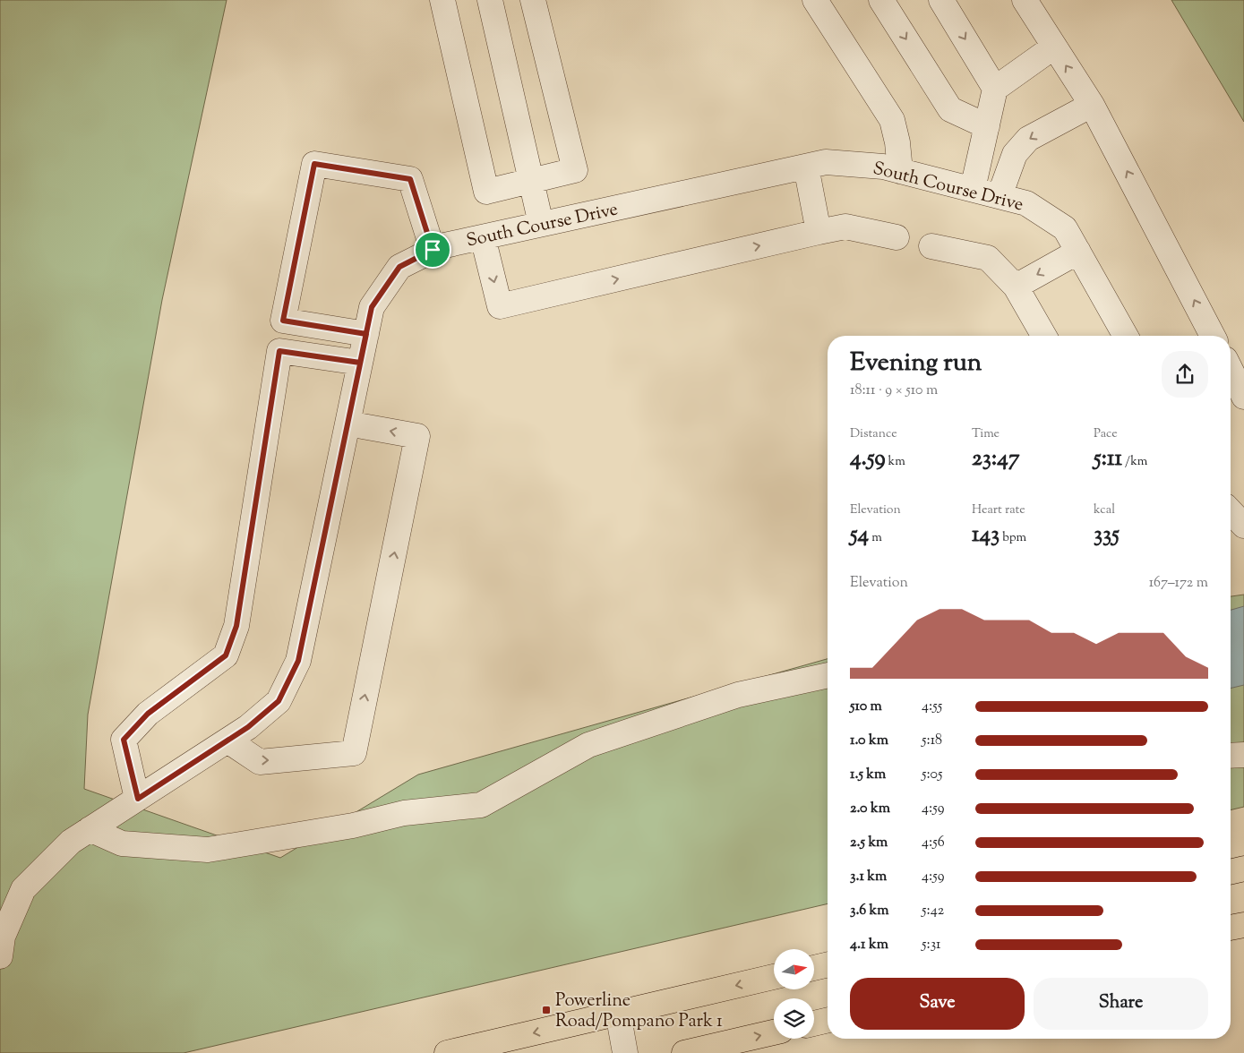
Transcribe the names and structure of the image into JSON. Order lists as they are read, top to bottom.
{
  "streets": {
    "street": ["South Course Drive"]
  },
  "places": {
    "transit": ["Powerline Road/Pompano Park 1"]
  },
  "north": "right",
  "page": {
    "heading": ["Evening run", "18:11 · 9 × 510 m"],
    "stats": [
      ["Distance", "4.59 km"],
      ["Time", "23:47"],
      ["Pace", "5:11 /km"],
      ["Elevation", "54 m"],
      ["Heart rate", "143 bpm"],
      ["kcal", "335"]
    ],
    "chart": ["Elevation", "167–172 m"],
    "list": [
      {
        "name": "510 m",
        "note": "4:55"
      },
      {
        "name": "1.0 km",
        "note": "5:18"
      },
      {
        "name": "1.5 km",
        "note": "5:05"
      },
      {
        "name": "2.0 km",
        "note": "4:59"
      },
      {
        "name": "2.5 km",
        "note": "4:56"
      },
      {
        "name": "3.1 km",
        "note": "4:59"
      },
      {
        "name": "3.6 km",
        "note": "5:42"
      },
      {
        "name": "4.1 km",
        "note": "5:31"
      }
    ],
    "buttons": ["Save", "Share"]
  }
}
